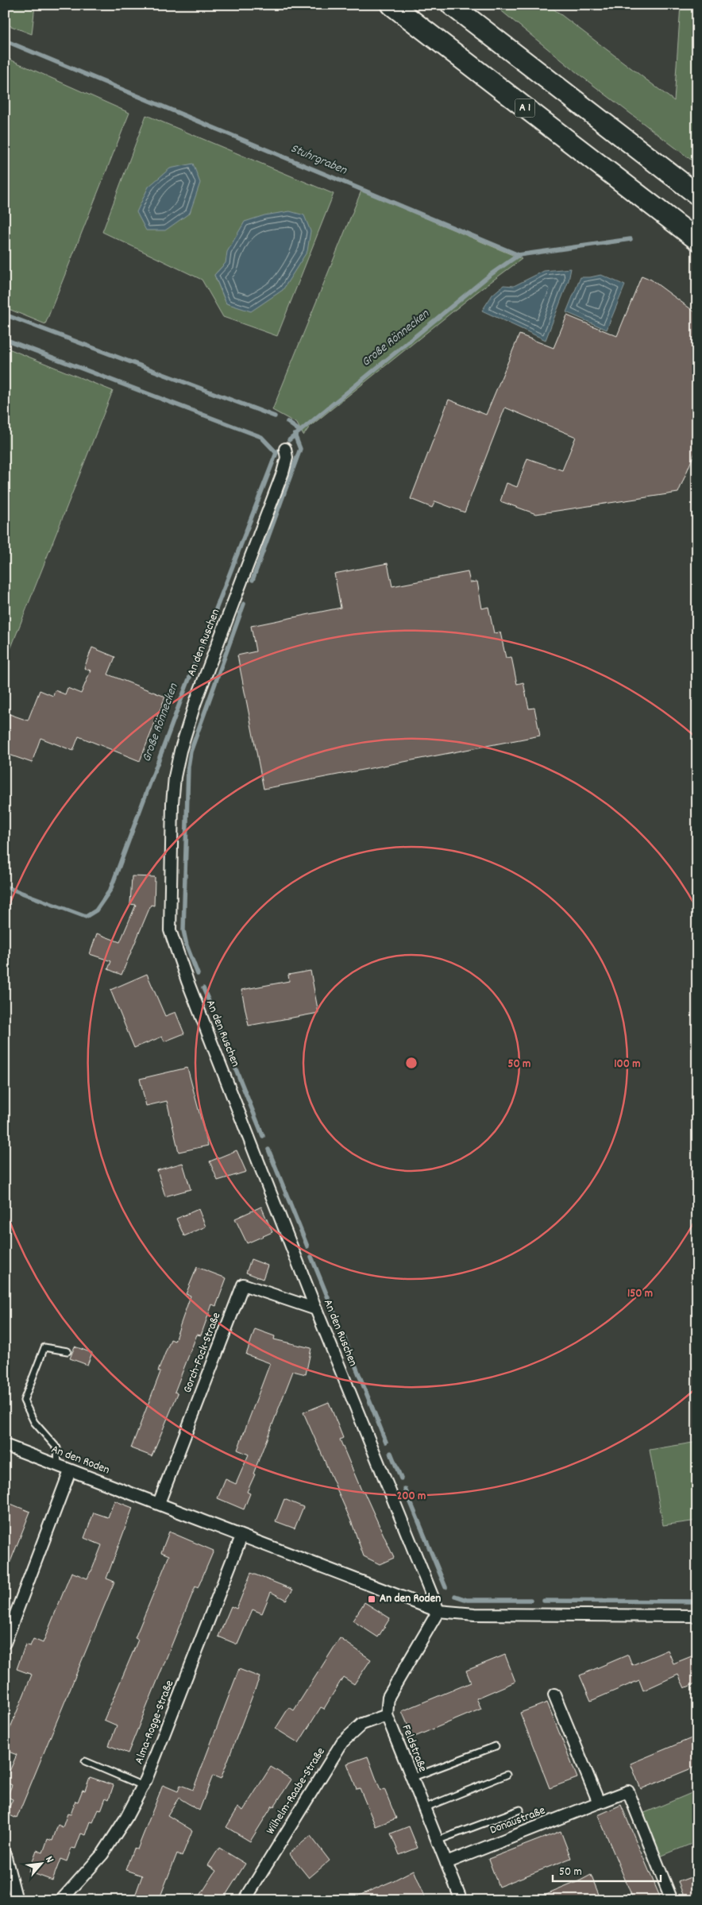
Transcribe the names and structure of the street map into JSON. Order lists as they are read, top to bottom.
{
  "streets": {
    "highway": ["A 1"],
    "street": [
      "An den Ruschen",
      "Gorch-Fock-Straße",
      "An den Roden",
      "Alma-Rogge-Straße",
      "Feldstraße",
      "Wilhelm-Raabe-Straße",
      "Donaustraße"
    ]
  },
  "crossings": [
    ["An den Ruschen", "Gorch-Fock-Straße"],
    ["An den Ruschen", "An den Roden"],
    ["An den Ruschen", "Feldstraße"],
    ["Gorch-Fock-Straße", "An den Roden"],
    ["An den Roden", "Alma-Rogge-Straße"],
    ["An den Roden", "Feldstraße"],
    ["Feldstraße", "Wilhelm-Raabe-Straße"],
    ["Feldstraße", "Donaustraße"]
  ],
  "water": ["Stuhrgraben", "Große Rönnecken"],
  "places": {
    "transit": ["An den Roden"]
  },
  "scale_bar": "50 m",
  "north": "top right",
  "rings": [
    "50 m",
    "100 m",
    "150 m",
    "200 m"
  ]
}
